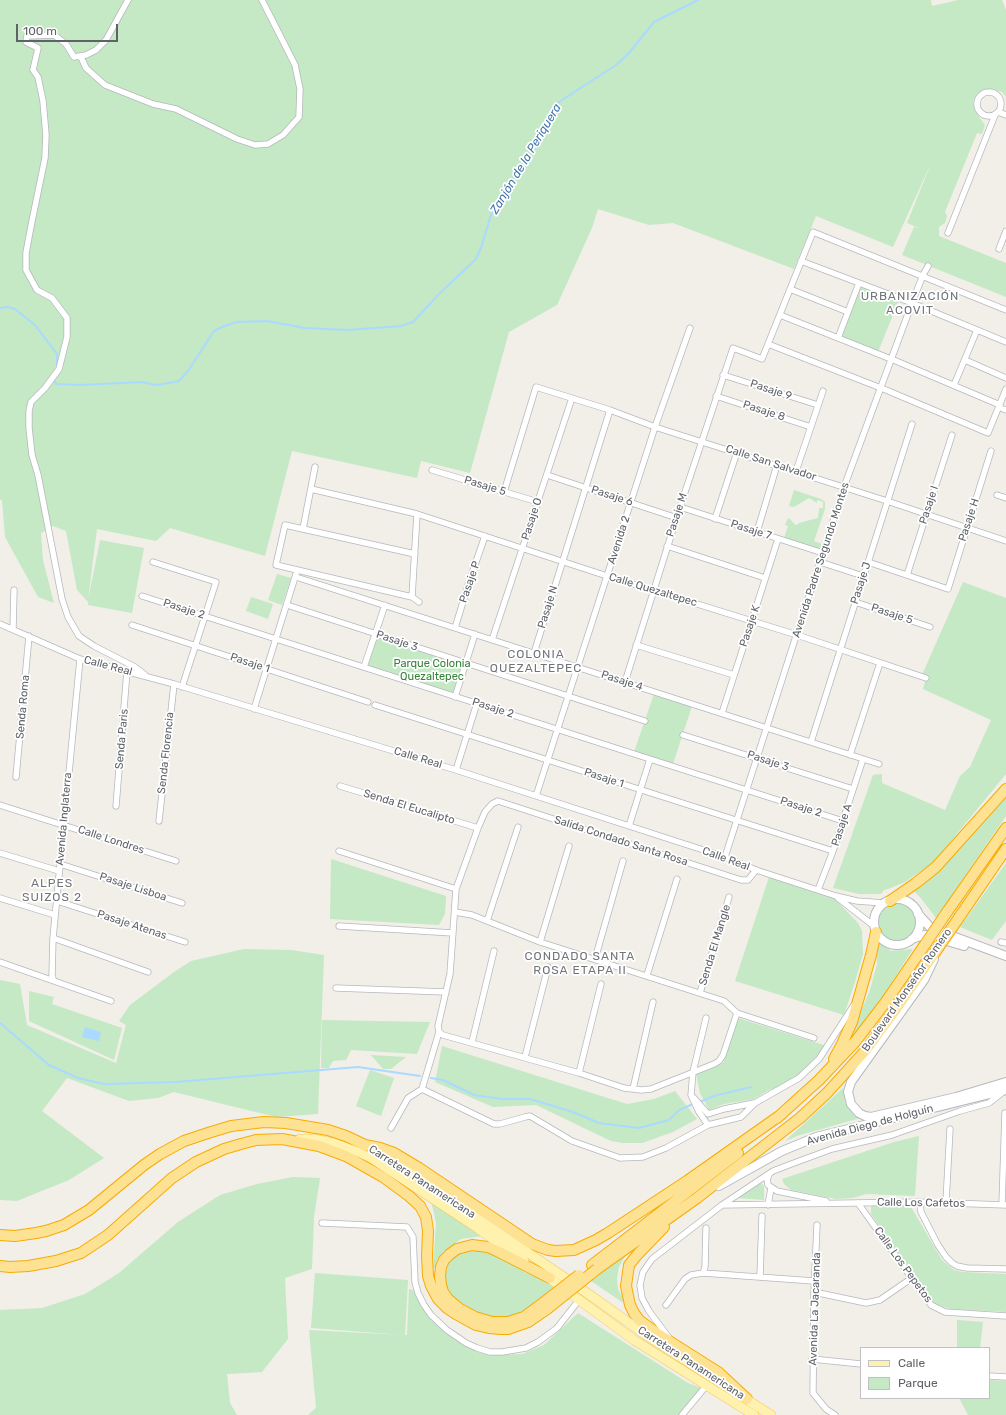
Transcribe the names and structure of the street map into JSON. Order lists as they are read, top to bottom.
{
  "streets": {
    "highway": ["Boulevard Monseñor Romero", "Carretera Panamericana"],
    "street": [
      "Pasaje 9",
      "Pasaje 8",
      "Calle San Salvador",
      "Pasaje 5",
      "Pasaje 6",
      "Pasaje I",
      "Pasaje M",
      "Pasaje O",
      "Pasaje H",
      "Pasaje 7",
      "Avenida 2",
      "Avenida Padre Segundo Montes",
      "Pasaje P",
      "Pasaje J",
      "Calle Quezaltepec",
      "Pasaje N",
      "Pasaje 2",
      "Pasaje K",
      "Pasaje 3",
      "Pasaje 1",
      "Calle Real",
      "Pasaje 4",
      "Senda Roma",
      "Senda Paris",
      "Senda Florencia",
      "Senda El Eucalipto",
      "Avenida Inglaterra",
      "Pasaje A",
      "Calle Londres",
      "Salida Condado Santa Rosa",
      "Pasaje Lisboa",
      "Pasaje Atenas",
      "Senda El Mangle",
      "Avenida Diego de Holguín",
      "Calle Los Cafetos",
      "Calle Los Pepetos",
      "Avenida La Jacaranda"
    ]
  },
  "crossings": [
    ["Pasaje 9", "Pasaje M"],
    ["Pasaje 8", "Pasaje M"],
    ["Calle San Salvador", "Pasaje 5"],
    ["Calle San Salvador", "Pasaje I"],
    ["Calle San Salvador", "Pasaje M"],
    ["Calle San Salvador", "Pasaje O"],
    ["Calle San Salvador", "Pasaje H"],
    ["Calle San Salvador", "Avenida 2"],
    ["Calle San Salvador", "Avenida Padre Segundo Montes"],
    ["Calle San Salvador", "Pasaje J"],
    ["Calle San Salvador", "Pasaje N"],
    ["Pasaje 5", "Pasaje O"],
    ["Pasaje 5", "Pasaje J"],
    ["Pasaje 6", "Pasaje M"],
    ["Pasaje 6", "Pasaje O"],
    ["Pasaje 6", "Avenida 2"],
    ["Pasaje 6", "Pasaje N"],
    ["Pasaje I", "Pasaje H"],
    ["Pasaje M", "Pasaje 7"],
    ["Pasaje M", "Calle Quezaltepec"],
    ["Pasaje M", "Pasaje 4"],
    ["Pasaje O", "Calle Quezaltepec"],
    ["Pasaje O", "Pasaje 4"],
    ["Pasaje 7", "Avenida Padre Segundo Montes"],
    ["Pasaje 7", "Pasaje K"],
    ["Avenida 2", "Calle Quezaltepec"],
    ["Avenida 2", "Pasaje 2"],
    ["Avenida 2", "Pasaje 3"],
    ["Avenida 2", "Pasaje 1"],
    ["Avenida 2", "Calle Real"],
    ["Avenida 2", "Pasaje 4"],
    ["Avenida Padre Segundo Montes", "Calle Quezaltepec"],
    ["Avenida Padre Segundo Montes", "Pasaje 2"],
    ["Avenida Padre Segundo Montes", "Pasaje 3"],
    ["Avenida Padre Segundo Montes", "Pasaje 1"],
    ["Avenida Padre Segundo Montes", "Calle Real"],
    ["Avenida Padre Segundo Montes", "Pasaje 4"],
    ["Pasaje P", "Calle Quezaltepec"],
    ["Pasaje P", "Pasaje 4"],
    ["Pasaje J", "Calle Quezaltepec"],
    ["Pasaje J", "Pasaje 4"],
    ["Calle Quezaltepec", "Pasaje N"],
    ["Calle Quezaltepec", "Pasaje K"],
    ["Pasaje N", "Pasaje 4"],
    ["Pasaje 2", "Pasaje A"],
    ["Pasaje K", "Pasaje 4"],
    ["Pasaje 3", "Pasaje A"],
    ["Pasaje 1", "Pasaje A"],
    ["Calle Real", "Senda Roma"],
    ["Calle Real", "Senda Paris"],
    ["Calle Real", "Senda Florencia"],
    ["Calle Real", "Avenida Inglaterra"],
    ["Calle Real", "Pasaje A"],
    ["Calle Real", "Salida Condado Santa Rosa"],
    ["Pasaje 4", "Pasaje A"],
    ["Senda El Eucalipto", "Salida Condado Santa Rosa"],
    ["Avenida Inglaterra", "Calle Londres"],
    ["Avenida Inglaterra", "Pasaje Lisboa"],
    ["Avenida Inglaterra", "Pasaje Atenas"],
    ["Boulevard Monseñor Romero", "Avenida Diego de Holguín"],
    ["Calle Los Cafetos", "Calle Los Pepetos"]
  ],
  "districts": [
    "URBANIZACIÓN ACOVIT",
    "COLONIA QUEZALTEPEC",
    "ALPES SUIZOS 2",
    "CONDADO SANTA ROSA ETAPA II"
  ],
  "water": ["Zanjón de la Periquera"],
  "parks": ["Parque Colonia Quezaltepec"],
  "legend": ["Calle", "Parque"],
  "scale_bar": "100 m"
}
